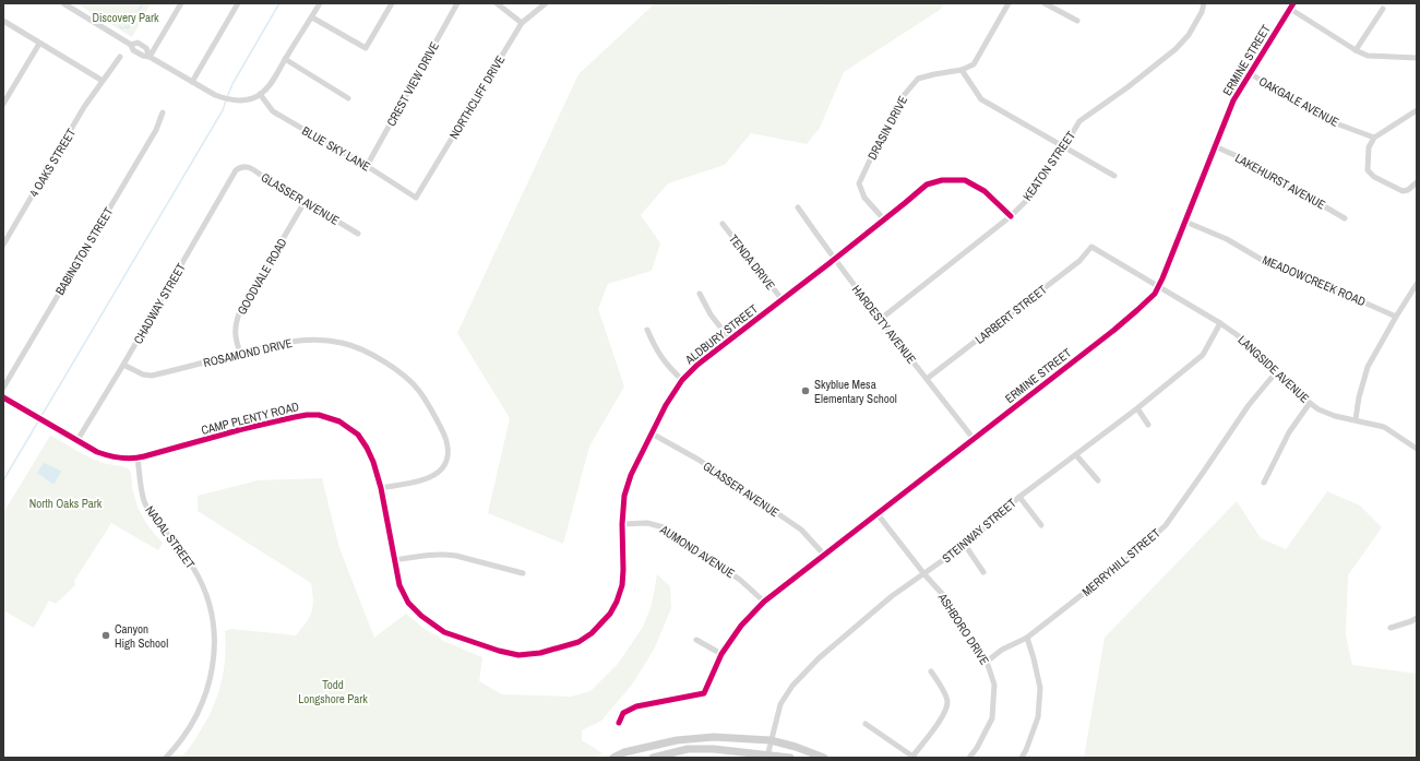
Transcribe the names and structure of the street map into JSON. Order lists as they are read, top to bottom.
{
  "streets": {
    "street": [
      "ERMINE STREET",
      "CREST VIEW DRIVE",
      "NORTHCLIFF DRIVE",
      "OAKGALE AVENUE",
      "DRASIN DRIVE",
      "BLUE SKY LANE",
      "4 OAKS STREET",
      "KEATON STREET",
      "LAKEHURST AVENUE",
      "GLASSER AVENUE",
      "BABINGTON STREET",
      "TENDA DRIVE",
      "GOODVALE ROAD",
      "MEADOWCREEK ROAD",
      "CHADWAY STREET",
      "LARBERT STREET",
      "HARDESTY AVENUE",
      "ALDBURY STREET",
      "ROSAMOND DRIVE",
      "LANGSIDE AVENUE",
      "CAMP PLENTY ROAD",
      "STEINWAY STREET",
      "NADAL STREET",
      "AUMOND AVENUE",
      "MERRYHILL STREET",
      "ASHBORO DRIVE"
    ]
  },
  "crossings": [
    ["ERMINE STREET", "OAKGALE AVENUE"],
    ["ERMINE STREET", "LAKEHURST AVENUE"],
    ["ERMINE STREET", "GLASSER AVENUE"],
    ["ERMINE STREET", "MEADOWCREEK ROAD"],
    ["ERMINE STREET", "HARDESTY AVENUE"],
    ["ERMINE STREET", "LANGSIDE AVENUE"],
    ["ERMINE STREET", "AUMOND AVENUE"],
    ["ERMINE STREET", "ASHBORO DRIVE"],
    ["CREST VIEW DRIVE", "BLUE SKY LANE"],
    ["NORTHCLIFF DRIVE", "BLUE SKY LANE"],
    ["DRASIN DRIVE", "ALDBURY STREET"],
    ["KEATON STREET", "HARDESTY AVENUE"],
    ["KEATON STREET", "ALDBURY STREET"],
    ["GLASSER AVENUE", "GOODVALE ROAD"],
    ["GLASSER AVENUE", "CHADWAY STREET"],
    ["GLASSER AVENUE", "ALDBURY STREET"],
    ["TENDA DRIVE", "ALDBURY STREET"],
    ["GOODVALE ROAD", "ROSAMOND DRIVE"],
    ["CHADWAY STREET", "ROSAMOND DRIVE"],
    ["CHADWAY STREET", "CAMP PLENTY ROAD"],
    ["LARBERT STREET", "HARDESTY AVENUE"],
    ["LARBERT STREET", "LANGSIDE AVENUE"],
    ["HARDESTY AVENUE", "ALDBURY STREET"],
    ["ALDBURY STREET", "CAMP PLENTY ROAD"],
    ["ALDBURY STREET", "AUMOND AVENUE"],
    ["ROSAMOND DRIVE", "CAMP PLENTY ROAD"],
    ["LANGSIDE AVENUE", "STEINWAY STREET"],
    ["LANGSIDE AVENUE", "MERRYHILL STREET"],
    ["CAMP PLENTY ROAD", "NADAL STREET"],
    ["STEINWAY STREET", "ASHBORO DRIVE"],
    ["MERRYHILL STREET", "ASHBORO DRIVE"]
  ],
  "parks": ["Discovery Park", "North Oaks Park", "Todd Longshore Park"],
  "places": ["Skyblue Mesa Elementary School", "Canyon High School"]
}
